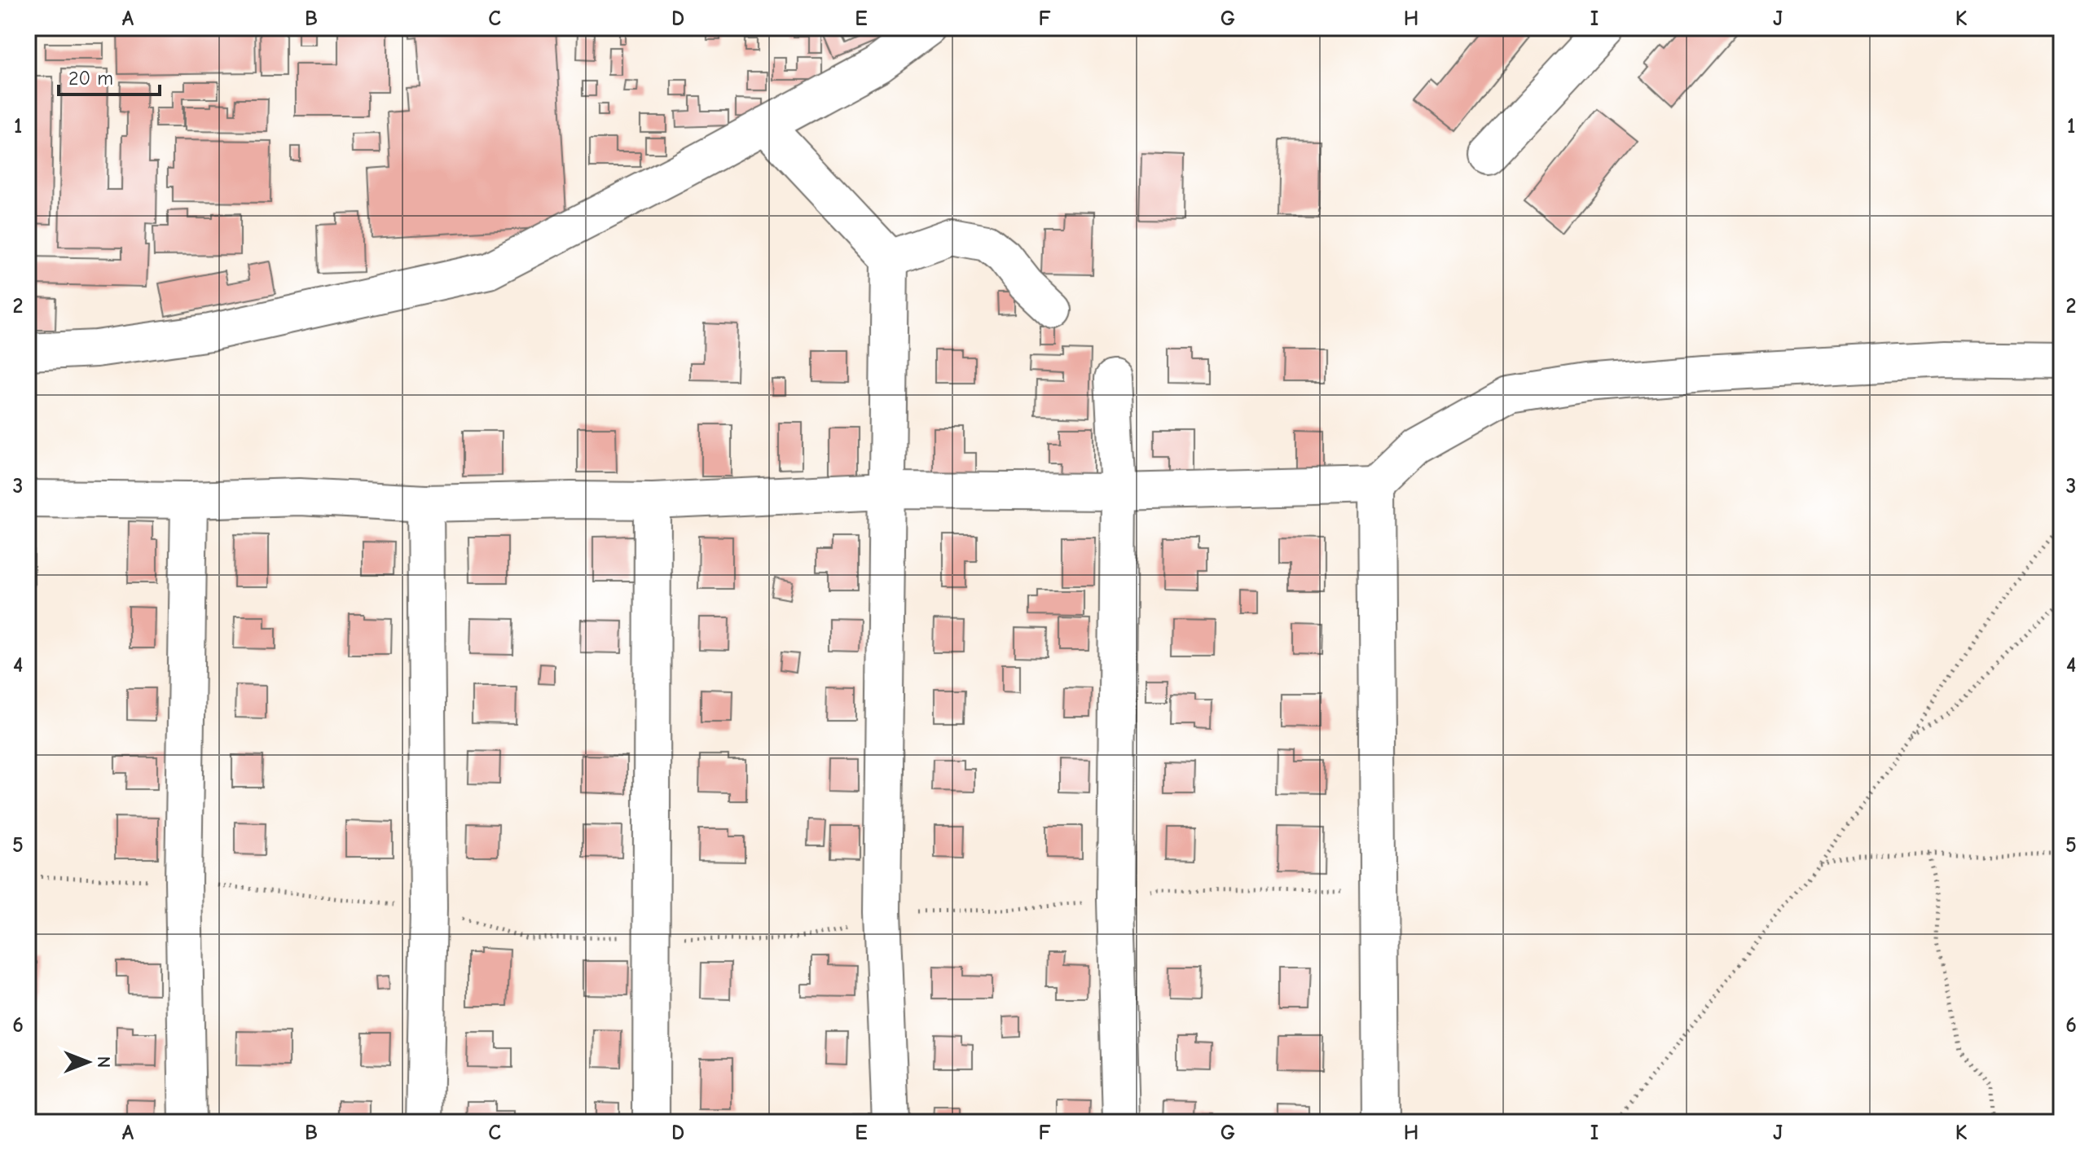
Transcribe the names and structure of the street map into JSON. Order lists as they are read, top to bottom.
{
  "scale_bar": "20 m",
  "north": "right",
  "grid": {
    "columns": [
      "A",
      "B",
      "C",
      "D",
      "E",
      "F",
      "G",
      "H",
      "I",
      "J",
      "K"
    ],
    "rows": [
      "1",
      "2",
      "3",
      "4",
      "5",
      "6"
    ]
  }
}
